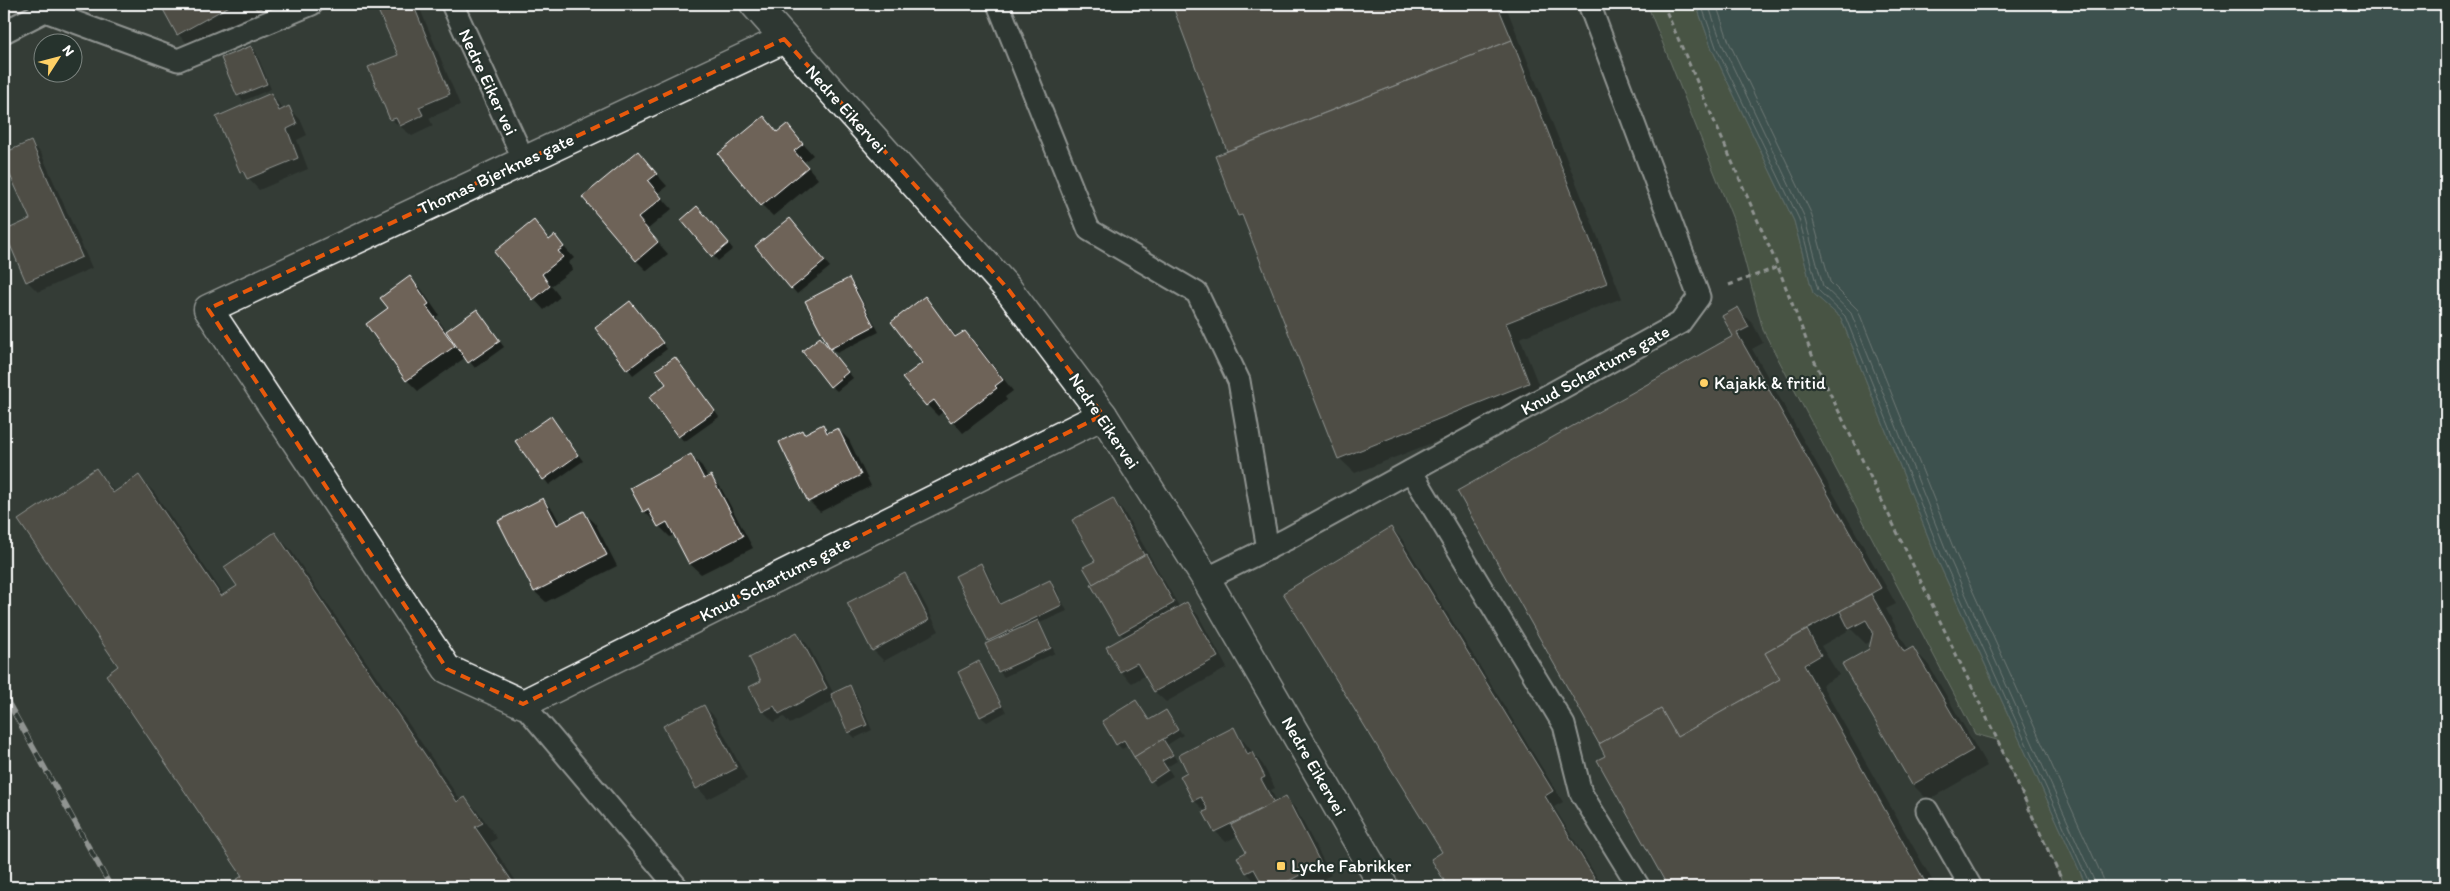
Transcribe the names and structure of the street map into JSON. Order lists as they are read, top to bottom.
{
  "streets": {
    "street": ["Nedre Eikervei", "Thomas Bjerknes gate", "Knud Schartums gate"],
    "lane": ["Nedre Eiker vei"]
  },
  "crossings": [
    ["Nedre Eiker vei", "Thomas Bjerknes gate"],
    ["Nedre Eikervei", "Thomas Bjerknes gate"],
    ["Nedre Eikervei", "Knud Schartums gate"],
    ["Thomas Bjerknes gate", "Knud Schartums gate"]
  ],
  "places": {
    "other": ["Kajakk & fritid"],
    "transit": ["Lyche Fabrikker"]
  },
  "north": "top right"
}
